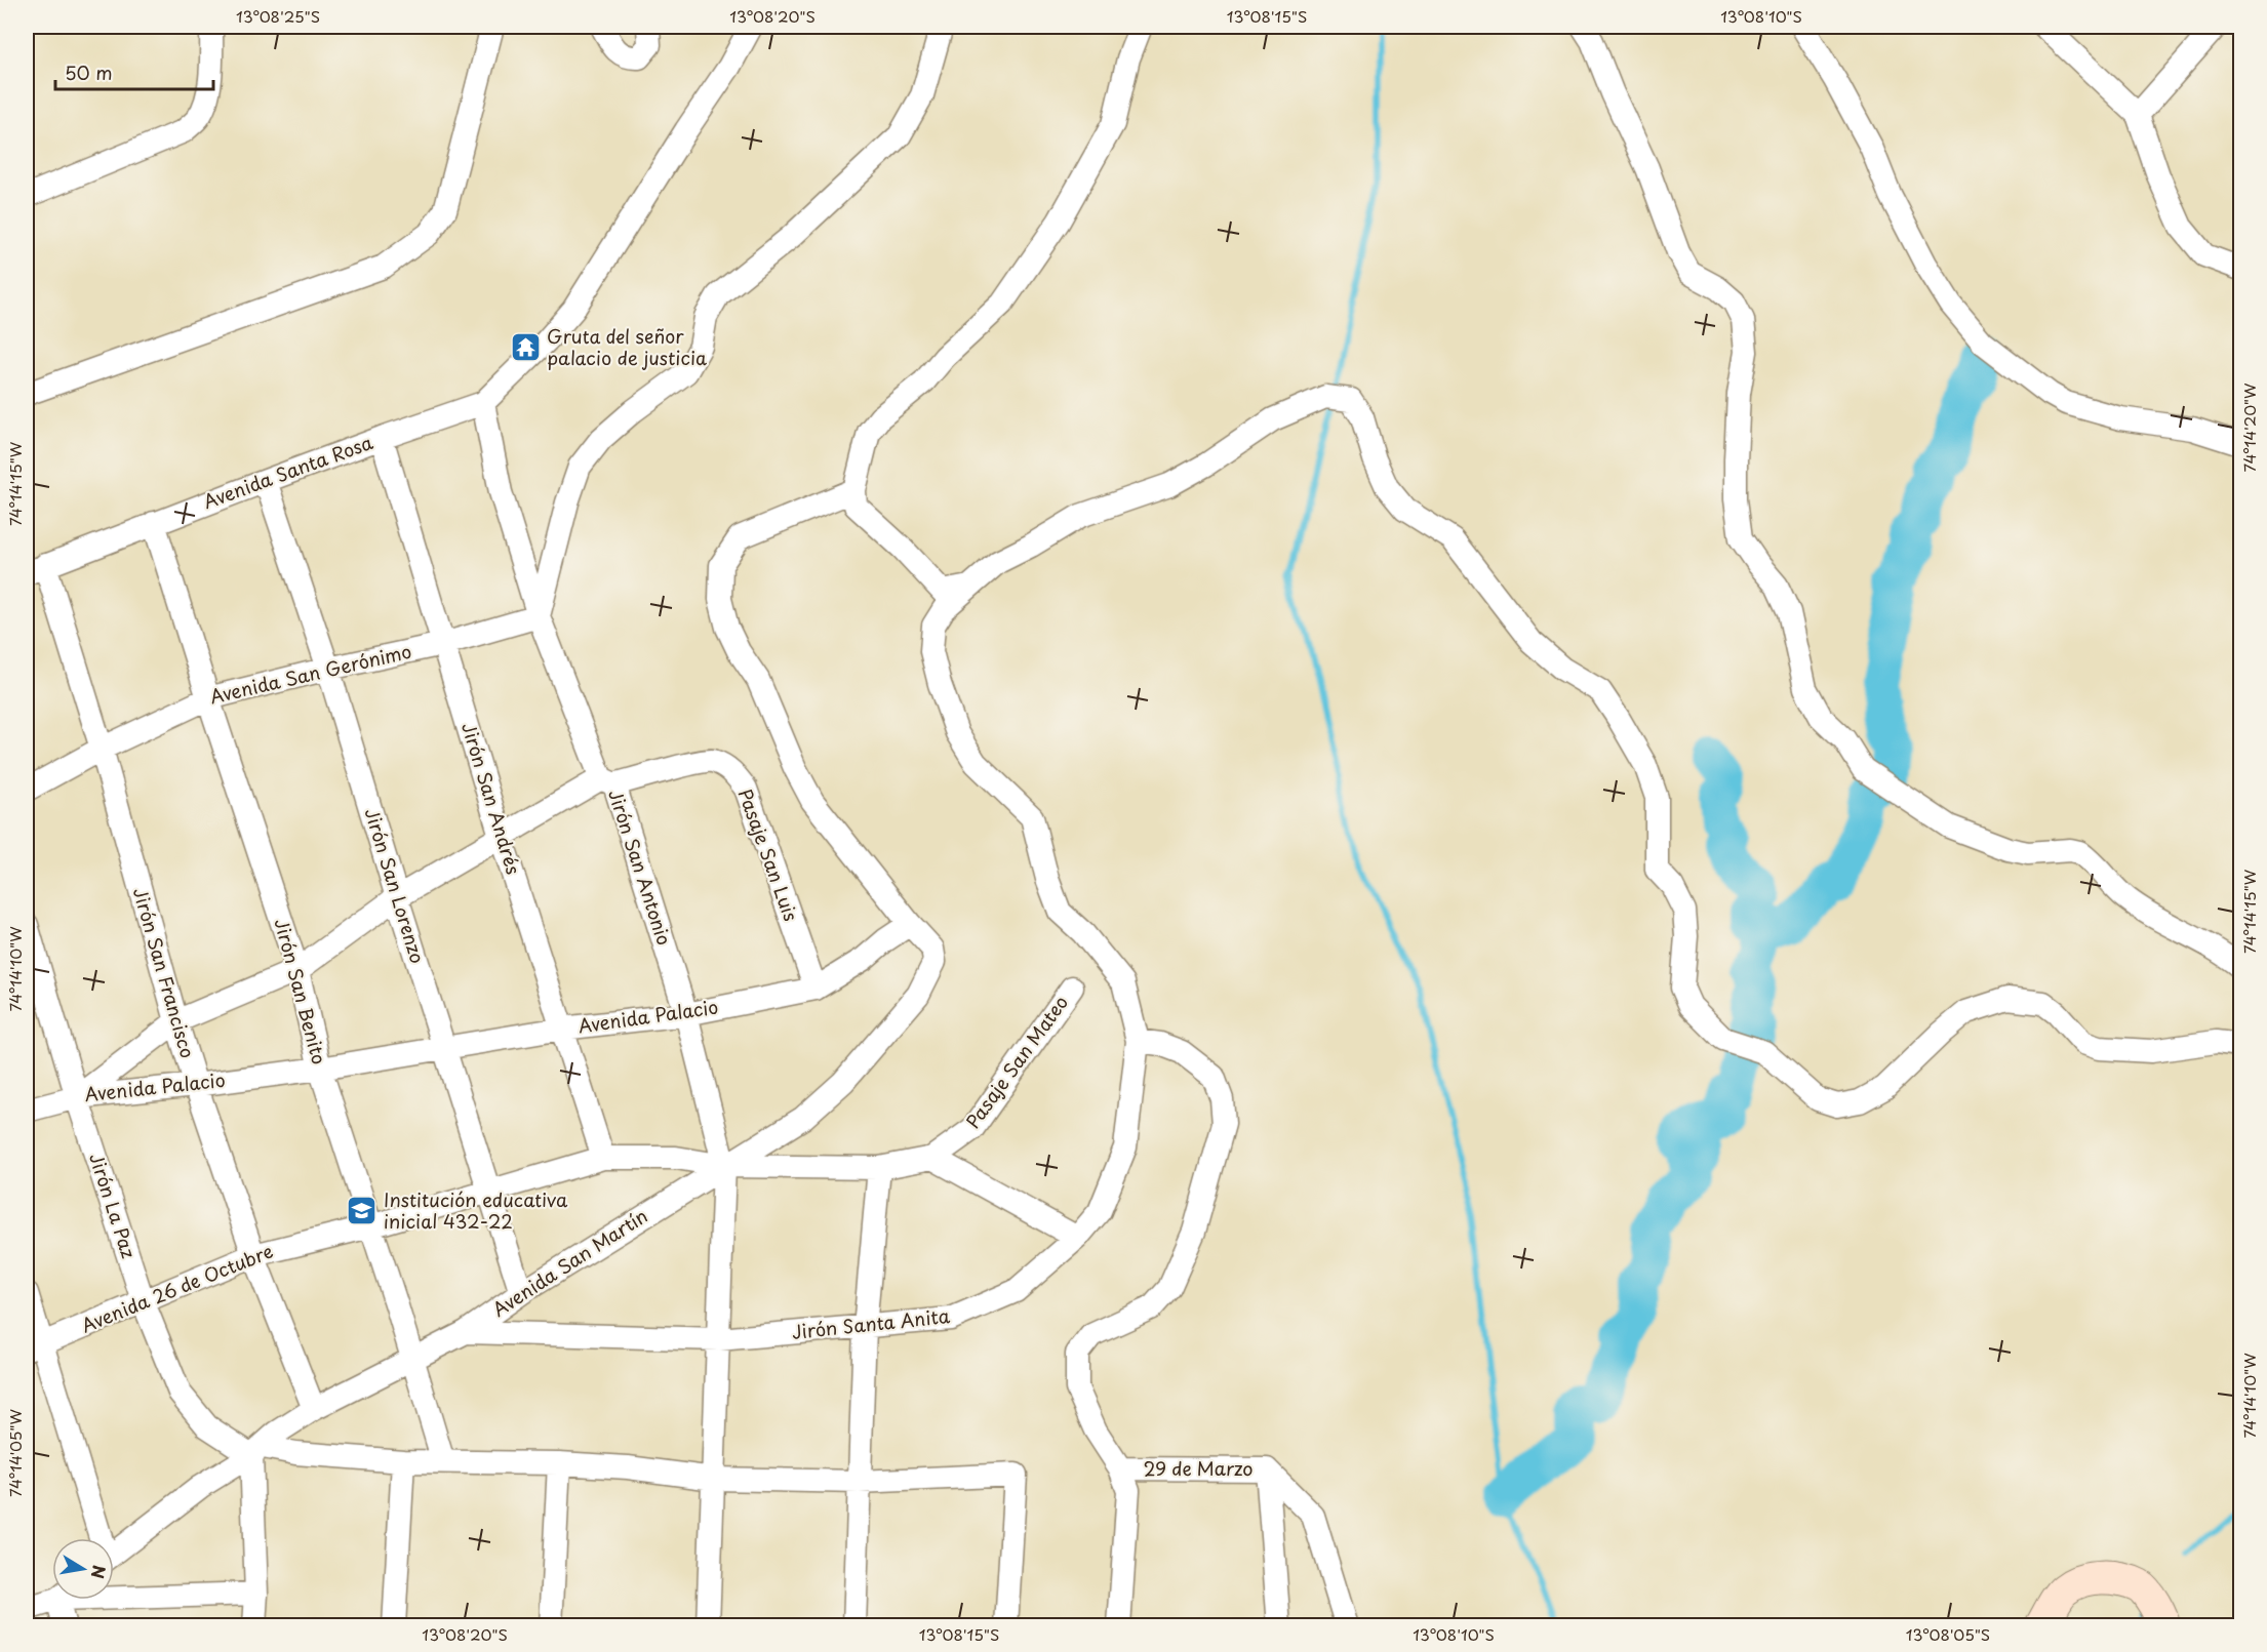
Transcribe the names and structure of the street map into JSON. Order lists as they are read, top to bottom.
{
  "streets": {
    "street": [
      "Avenida Santa Rosa",
      "Avenida San Gerónimo",
      "Jirón San Andrés",
      "Pasaje San Luis",
      "Jirón San Antonio",
      "Jirón San Lorenzo",
      "Jirón San Francisco",
      "Jirón San Benito",
      "Avenida Palacio",
      "Pasaje San Mateo",
      "Jirón La Paz",
      "Avenida San Martín",
      "Avenida 26 de Octubre",
      "Jirón Santa Anita",
      "29 de Marzo"
    ]
  },
  "crossings": [
    ["Avenida Santa Rosa", "Jirón San Andrés"],
    ["Avenida Santa Rosa", "Jirón San Antonio"],
    ["Avenida Santa Rosa", "Jirón San Lorenzo"],
    ["Avenida Santa Rosa", "Jirón San Francisco"],
    ["Avenida Santa Rosa", "Jirón San Benito"],
    ["Avenida San Gerónimo", "Jirón San Andrés"],
    ["Avenida San Gerónimo", "Jirón San Antonio"],
    ["Avenida San Gerónimo", "Jirón San Lorenzo"],
    ["Avenida San Gerónimo", "Jirón San Francisco"],
    ["Avenida San Gerónimo", "Jirón San Benito"],
    ["Jirón San Andrés", "Pasaje San Luis"],
    ["Jirón San Andrés", "Avenida Palacio"],
    ["Jirón San Andrés", "Avenida 26 de Octubre"],
    ["Pasaje San Luis", "Jirón San Antonio"],
    ["Pasaje San Luis", "Jirón San Lorenzo"],
    ["Pasaje San Luis", "Jirón San Francisco"],
    ["Pasaje San Luis", "Jirón San Benito"],
    ["Pasaje San Luis", "Avenida Palacio"],
    ["Pasaje San Luis", "Jirón La Paz"],
    ["Jirón San Antonio", "Avenida Palacio"],
    ["Jirón San Antonio", "Avenida San Martín"],
    ["Jirón San Antonio", "Avenida 26 de Octubre"],
    ["Jirón San Antonio", "Jirón Santa Anita"],
    ["Jirón San Lorenzo", "Avenida Palacio"],
    ["Jirón San Lorenzo", "Avenida San Martín"],
    ["Jirón San Lorenzo", "Avenida 26 de Octubre"],
    ["Jirón San Francisco", "Avenida Palacio"],
    ["Jirón San Francisco", "Avenida San Martín"],
    ["Jirón San Francisco", "Avenida 26 de Octubre"],
    ["Jirón San Benito", "Avenida Palacio"],
    ["Jirón San Benito", "Avenida San Martín"],
    ["Jirón San Benito", "Avenida 26 de Octubre"],
    ["Avenida Palacio", "Jirón La Paz"],
    ["Jirón La Paz", "Avenida San Martín"],
    ["Jirón La Paz", "Avenida 26 de Octubre"],
    ["Avenida San Martín", "Avenida 26 de Octubre"],
    ["Avenida San Martín", "Jirón Santa Anita"]
  ],
  "places": {
    "temple": ["Gruta del señor palacio de justicia"],
    "school or university": ["Institución educativa inicial 432-22"]
  },
  "scale_bar": "50 m",
  "north": "right",
  "coordinates": [
    "13°08'25\"S",
    "13°08'20\"S",
    "13°08'15\"S",
    "13°08'10\"S",
    "74°14'20\"W",
    "74°14'15\"W",
    "74°14'10\"W",
    "74°14'05\"W",
    "13°08'05\"S"
  ]
}
